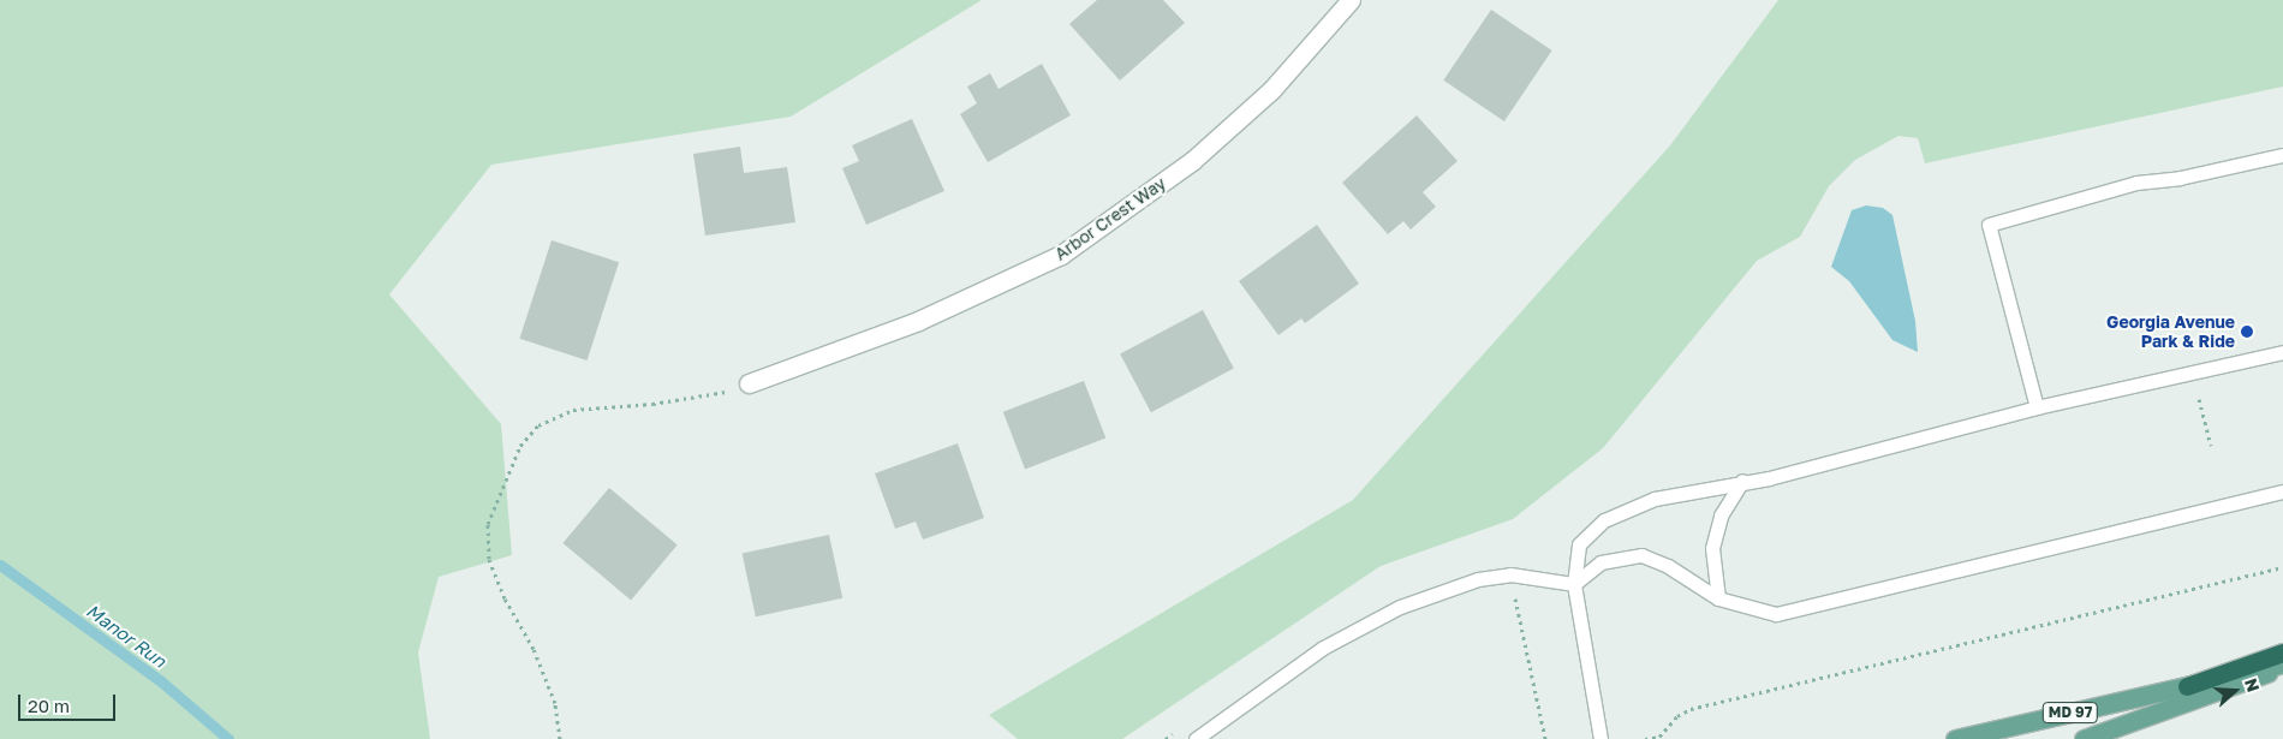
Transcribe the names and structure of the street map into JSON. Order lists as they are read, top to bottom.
{
  "streets": {
    "main road": ["MD 97"],
    "street": ["Arbor Crest Way"]
  },
  "water": ["Manor Run"],
  "places": ["Georgia Avenue Park & Ride"],
  "scale_bar": "20 m",
  "north": "right"
}
